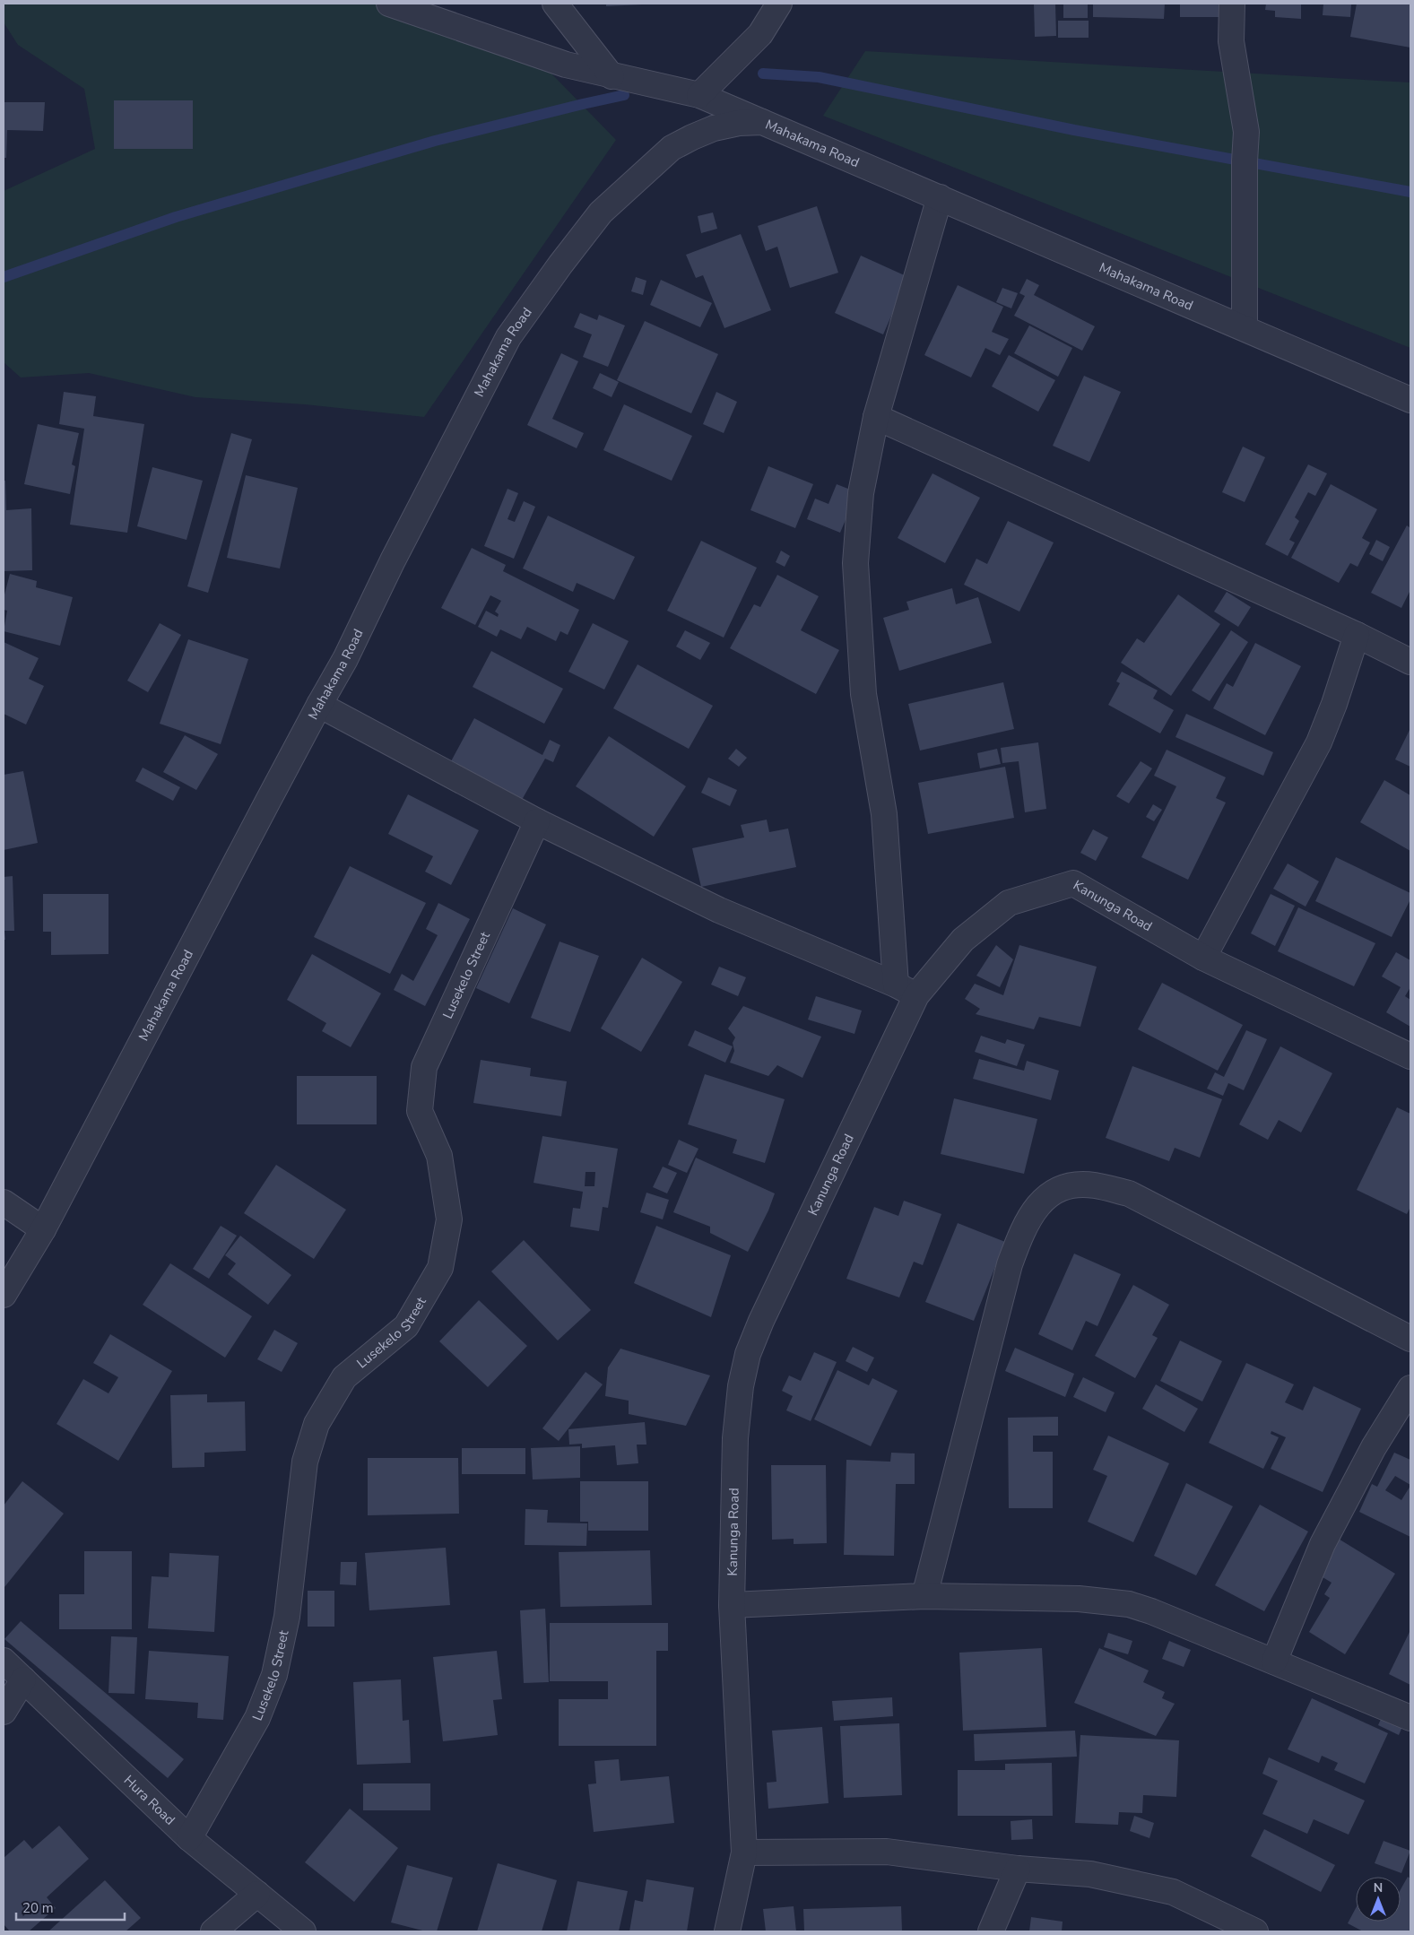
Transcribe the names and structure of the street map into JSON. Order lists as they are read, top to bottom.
{
  "streets": {
    "street": [
      "Mahakama Road",
      "Kanunga Road",
      "Lusekelo Street",
      "Hura Road"
    ]
  },
  "crossings": [
    ["Lusekelo Street", "Hura Road"]
  ],
  "scale_bar": "20 m",
  "north": "top"
}
